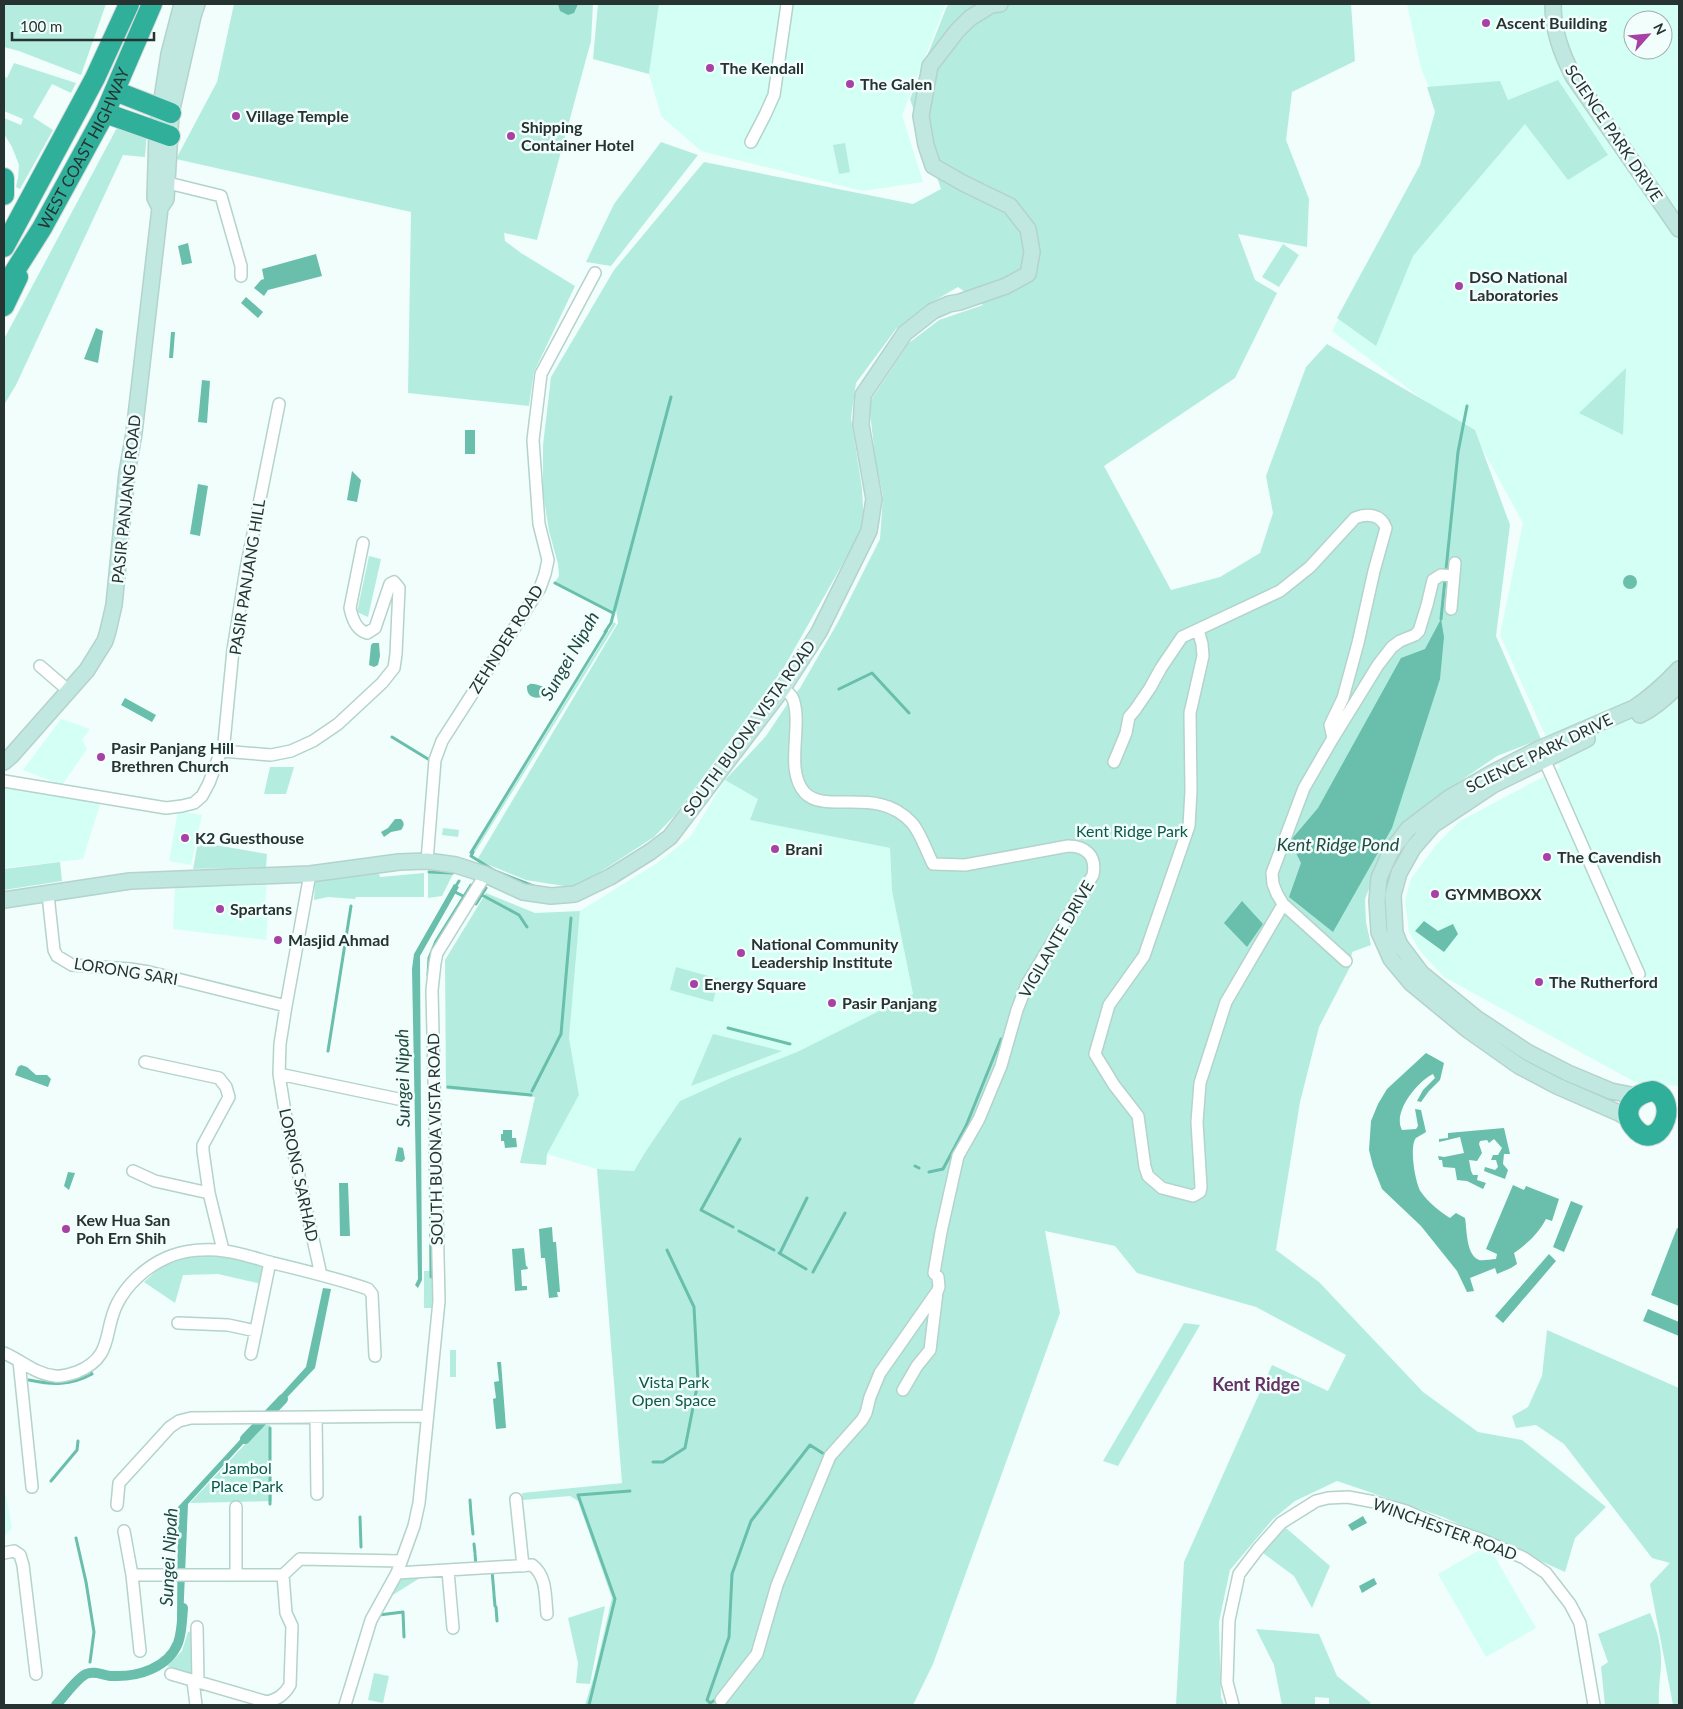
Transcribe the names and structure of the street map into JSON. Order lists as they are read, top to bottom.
{
  "streets": {
    "highway": ["WEST COAST HIGHWAY"],
    "main road": ["SCIENCE PARK DRIVE", "PASIR PANJANG ROAD", "SOUTH BUONA VISTA ROAD"],
    "street": [
      "PASIR PANJANG HILL",
      "ZEHNDER ROAD",
      "VIGILANTE DRIVE",
      "LORONG SARI",
      "LORONG SARHAD",
      "WINCHESTER ROAD"
    ]
  },
  "crossings": [
    ["ZEHNDER ROAD", "SOUTH BUONA VISTA ROAD"],
    ["SOUTH BUONA VISTA ROAD", "VIGILANTE DRIVE"],
    ["SOUTH BUONA VISTA ROAD", "LORONG SARI"],
    ["SOUTH BUONA VISTA ROAD", "LORONG SARHAD"],
    ["LORONG SARI", "LORONG SARHAD"]
  ],
  "districts": ["Kent Ridge"],
  "water": ["Sungei Nipah", "Kent Ridge Pond"],
  "parks": ["Kent Ridge Park", "Vista Park Open Space", "Jambol Place Park"],
  "places": [
    "Ascent Building",
    "The Kendall",
    "The Galen",
    "Village Temple",
    "Shipping Container Hotel",
    "DSO National Laboratories",
    "Pasir Panjang Hill Brethren Church",
    "K2 Guesthouse",
    "Brani",
    "The Cavendish",
    "GYMMBOXX",
    "Spartans",
    "Masjid Ahmad",
    "National Community Leadership Institute",
    "The Rutherford",
    "Energy Square",
    "Pasir Panjang",
    "Kew Hua San Poh Ern Shih"
  ],
  "scale_bar": "100 m",
  "north": "top right"
}
